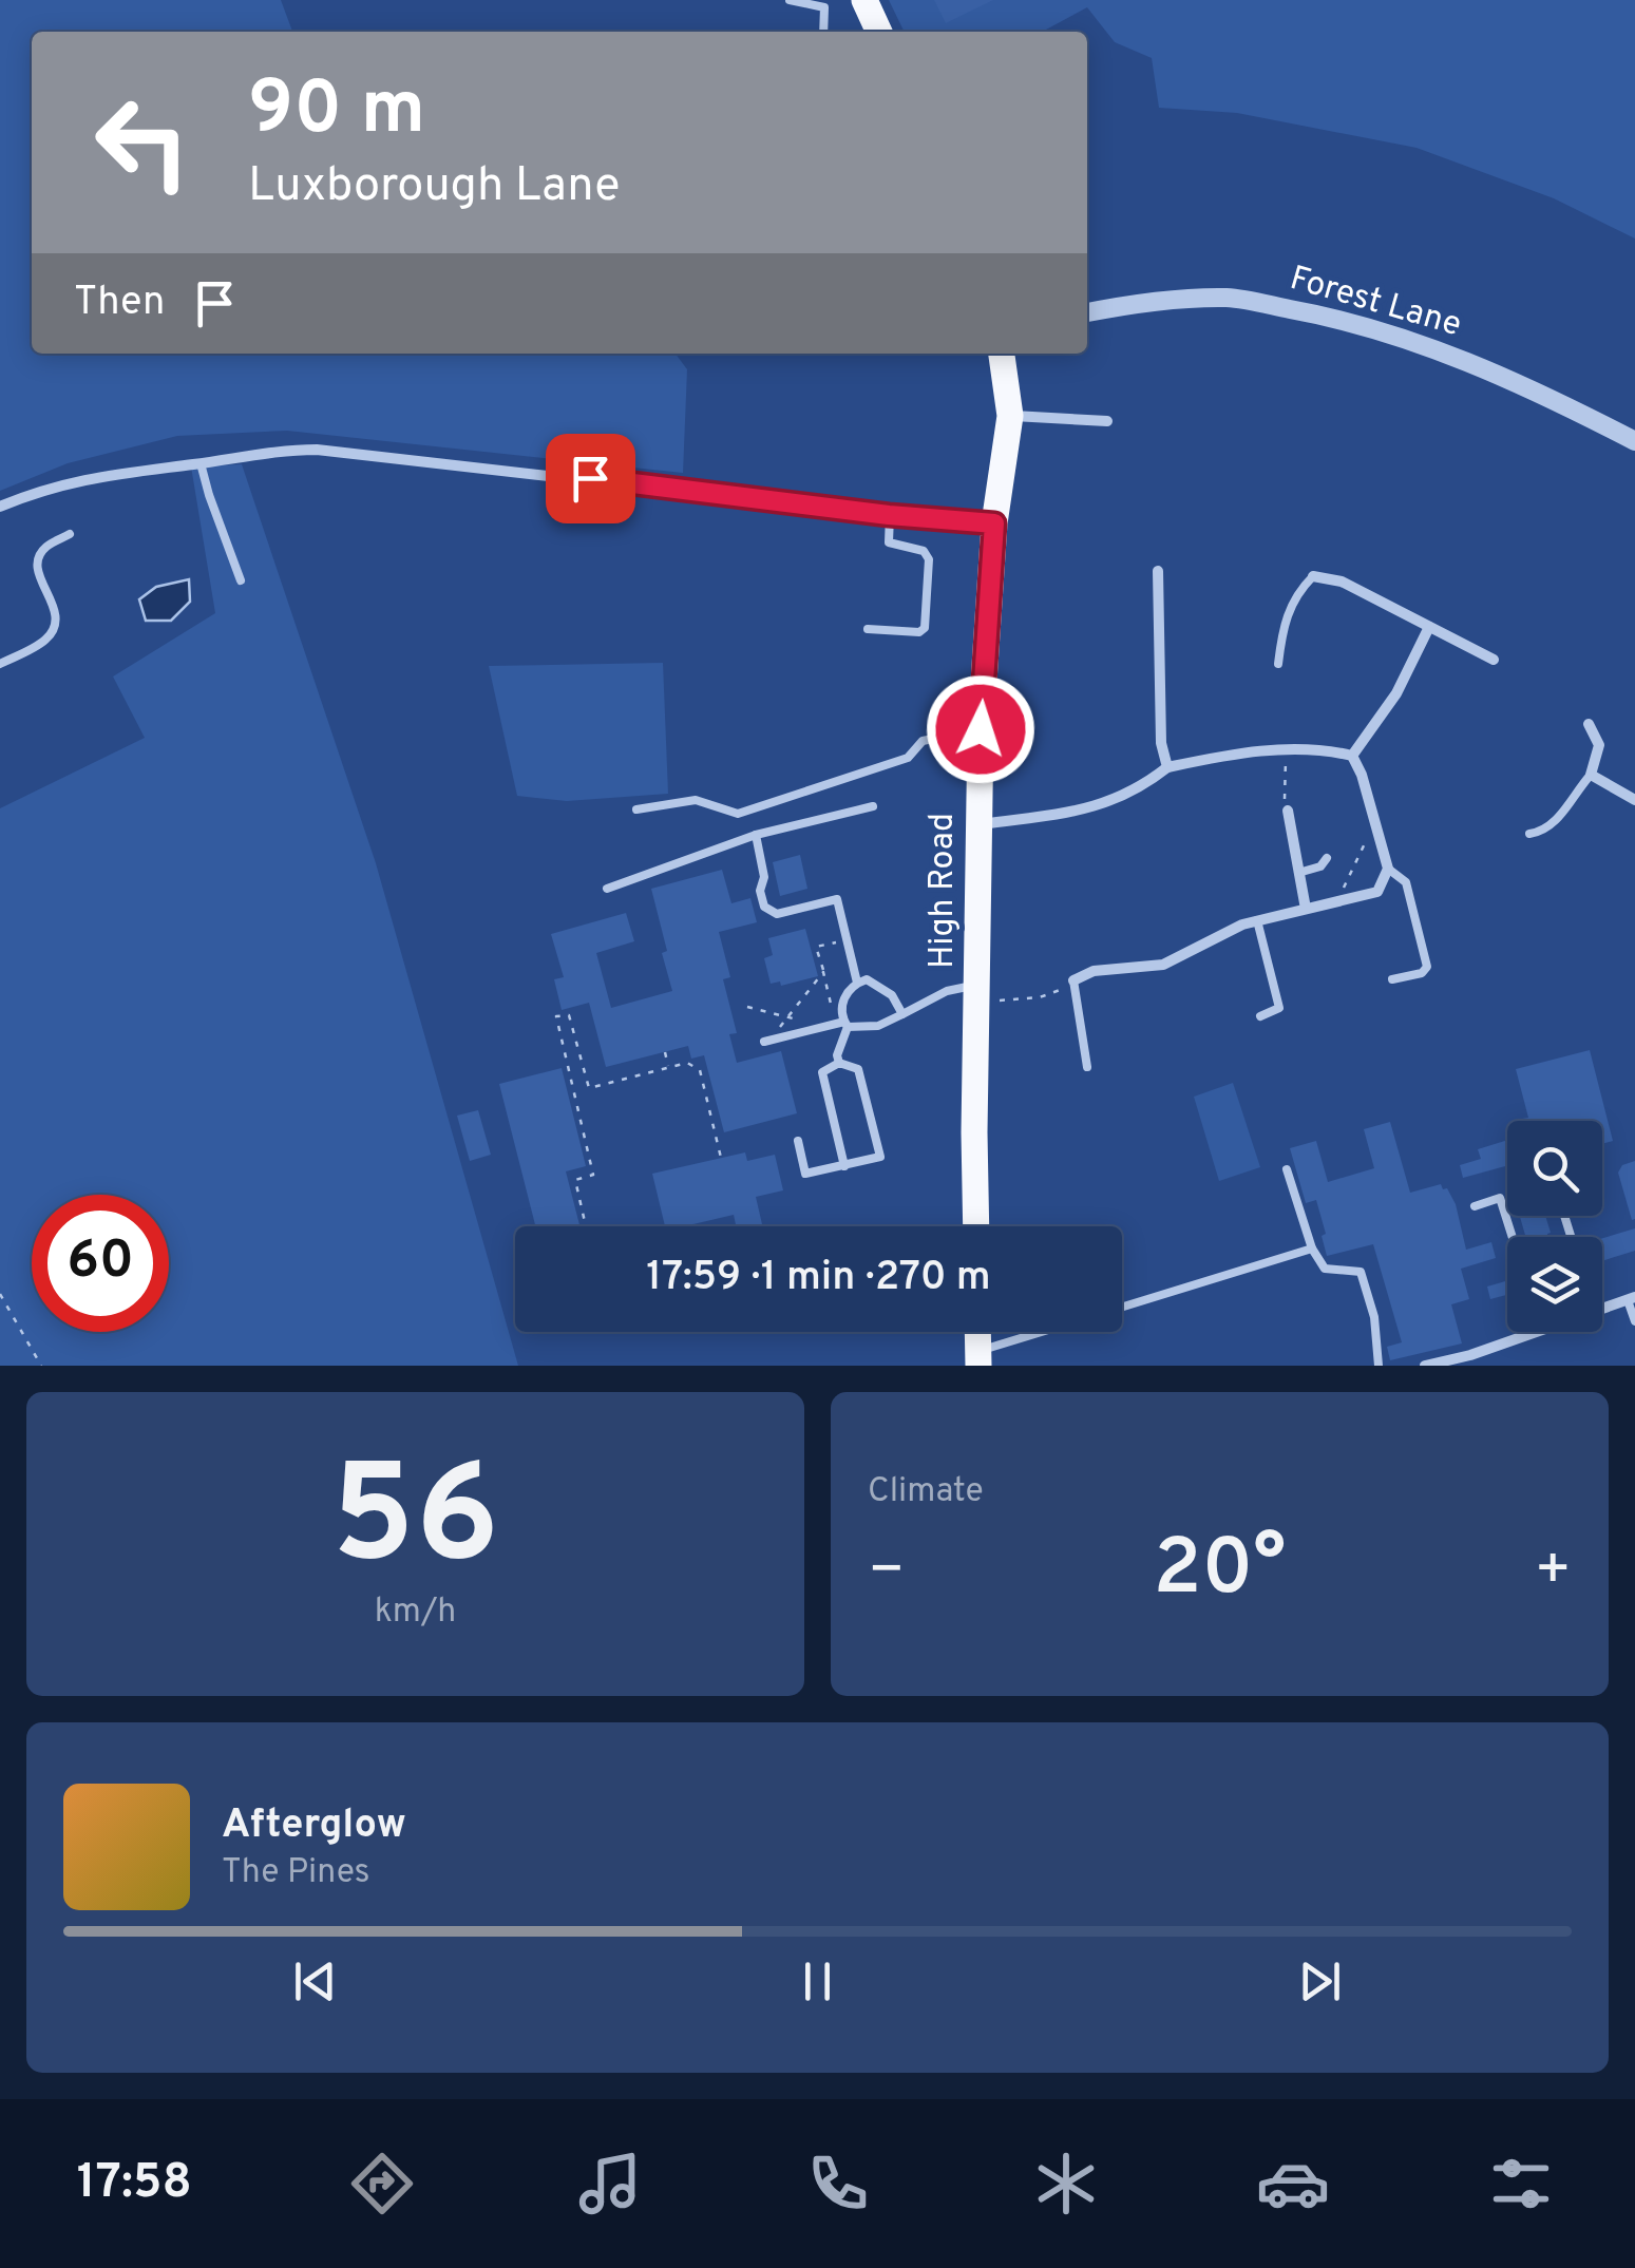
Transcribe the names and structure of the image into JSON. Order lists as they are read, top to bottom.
{
  "streets": {
    "main road": ["High Road"],
    "street": ["Forest Lane"]
  },
  "page": {
    "turn": ["90 m", "Luxborough Lane"],
    "then": "Then",
    "limit": "60",
    "trip": "17:59 · 1 min · 270 m",
    "tile": [
      ["56", "km/h"],
      "Climate"
    ],
    "heat": ["−", "20°", "+"],
    "song": ["Afterglow", "The Pines"],
    "tabs": "17:58"
  }
}
